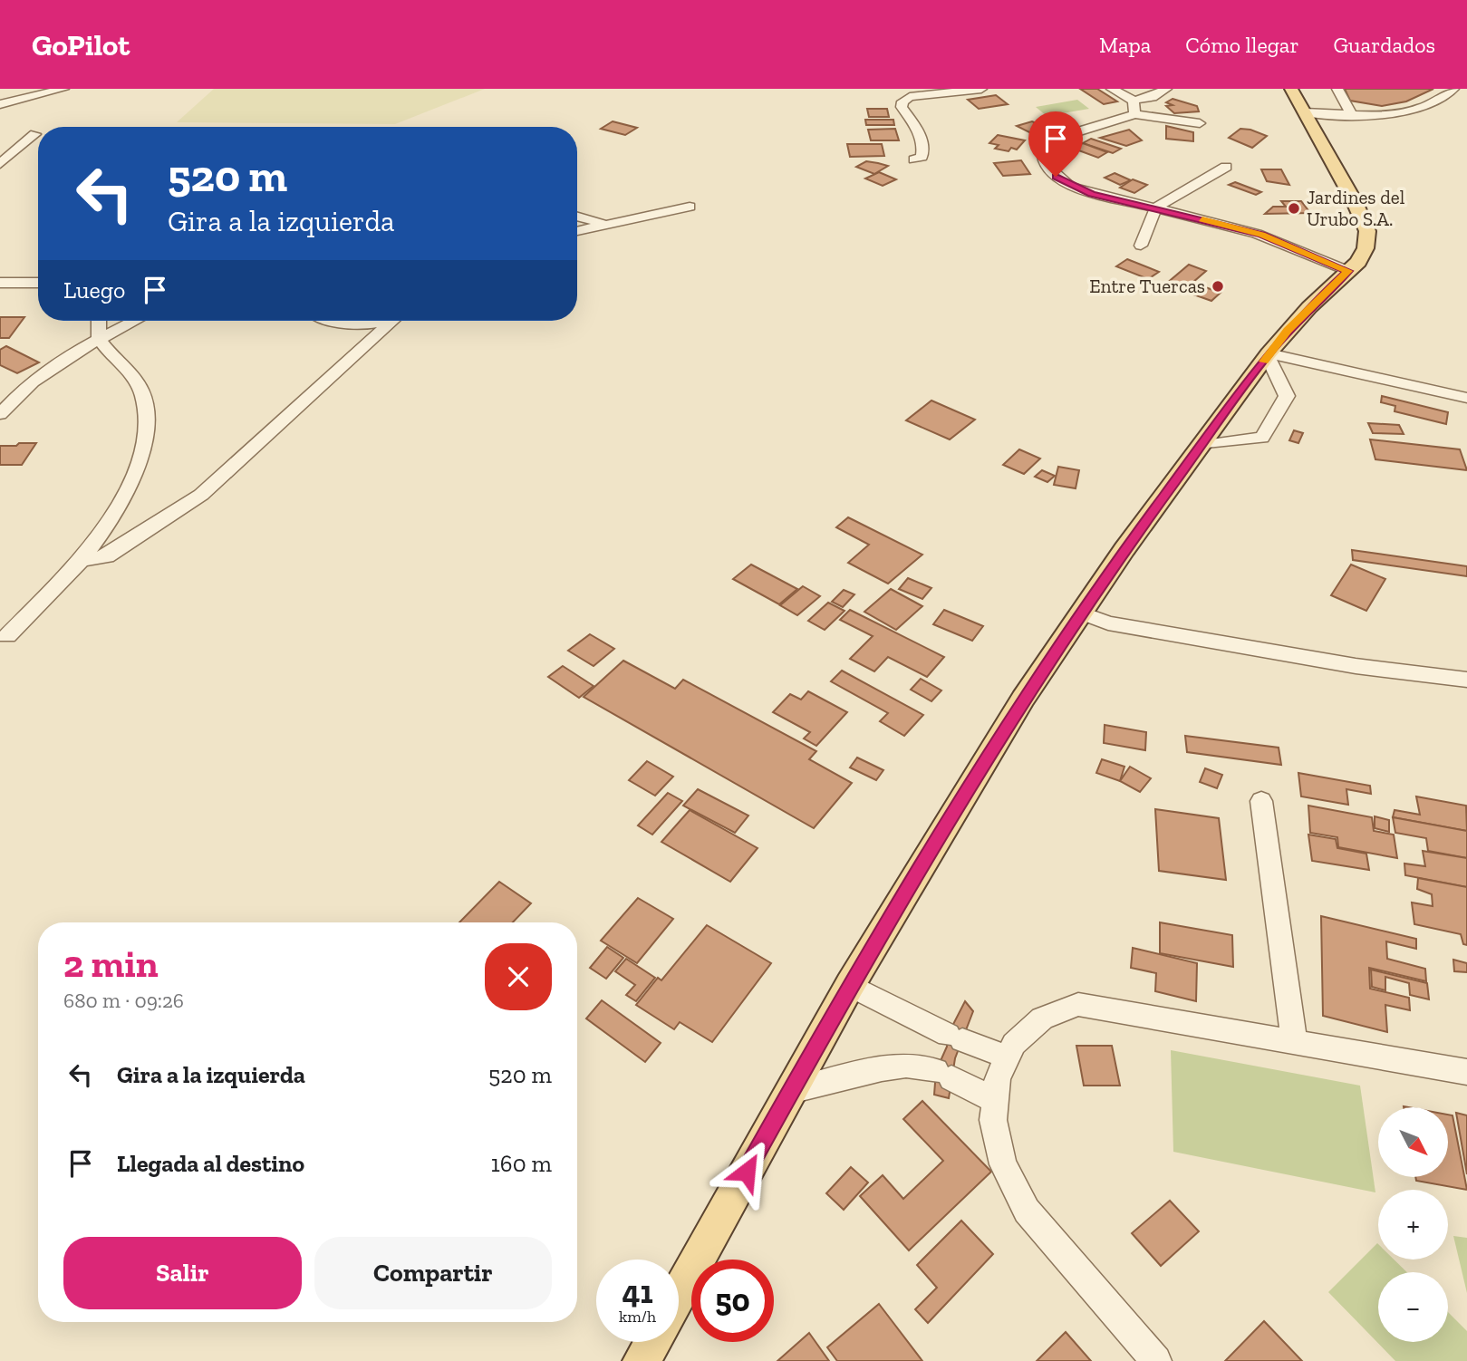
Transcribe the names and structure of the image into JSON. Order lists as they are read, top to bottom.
{
  "places": ["Jardines del Urubo S.A.", "Entre Tuercas"],
  "north": "bottom right",
  "page": {
    "header": "GoPilot",
    "nav": ["Mapa", "Cómo llegar", "Guardados"],
    "turn": ["520 m", "Gira a la izquierda"],
    "then": "Luego",
    "heading": ["2 min", "680 m · 09:26"],
    "list": [
      {
        "name": "Gira a la izquierda",
        "value": "520 m"
      },
      {
        "name": "Llegada al destino",
        "value": "160 m"
      }
    ],
    "map_buttons": ["+", "−"],
    "buttons": ["Salir", "Compartir"],
    "speed": "41 km/h",
    "limit": "50"
  }
}
